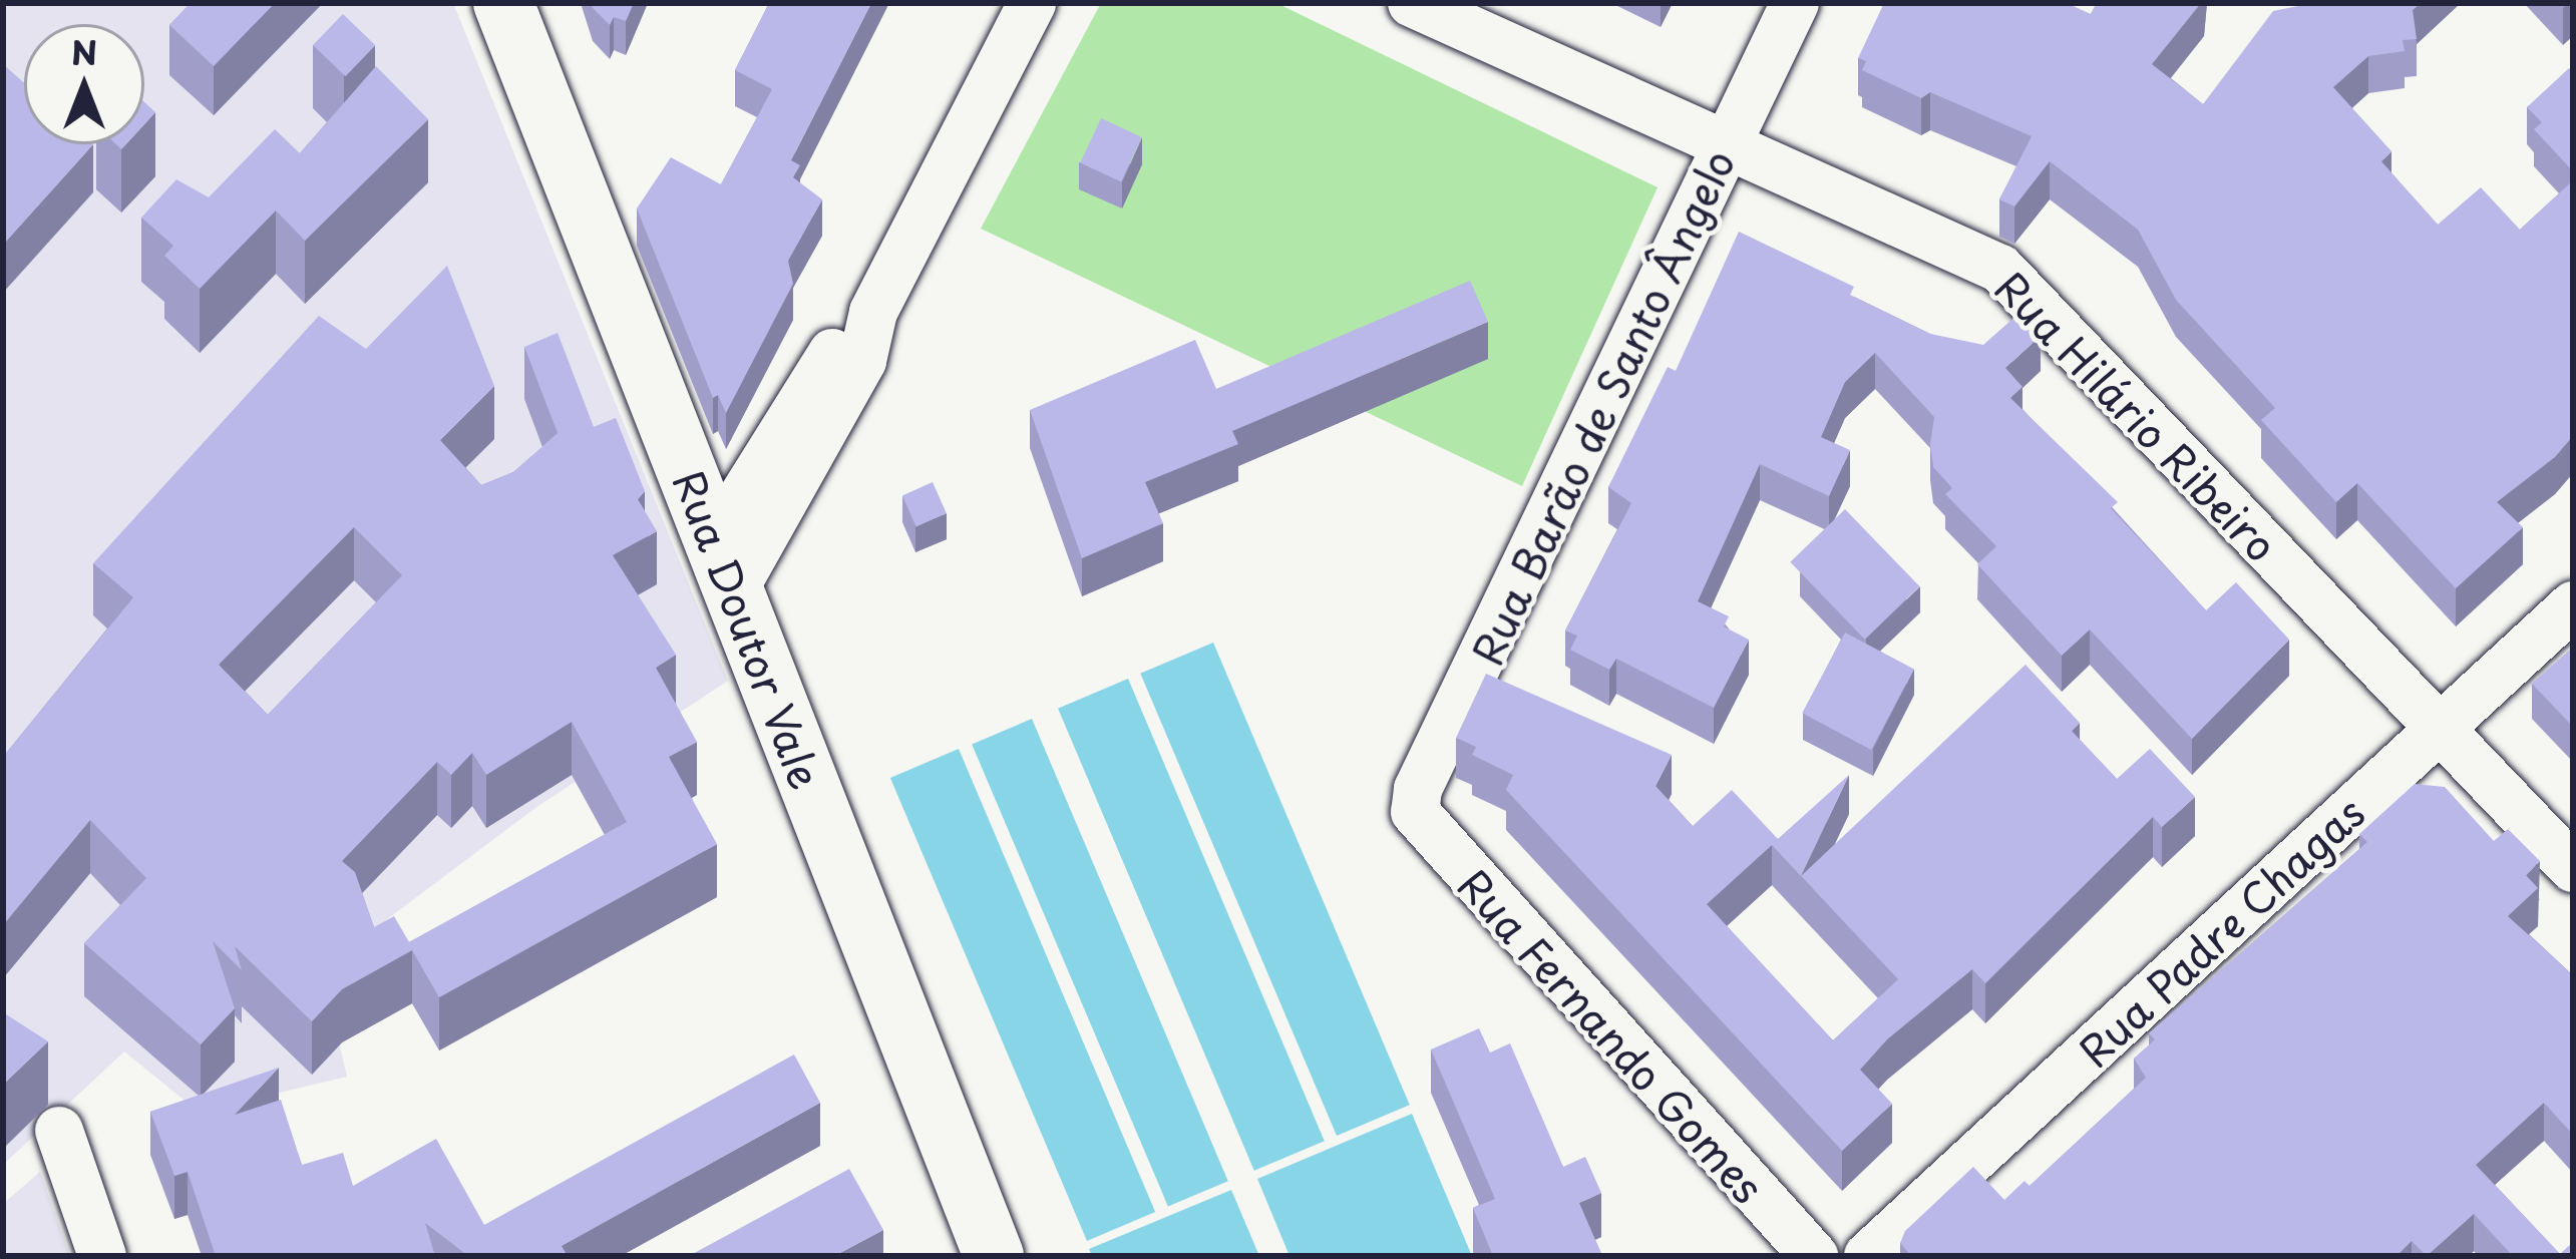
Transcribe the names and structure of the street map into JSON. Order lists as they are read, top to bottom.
{
  "streets": {
    "street": [
      "Rua Barão de Santo Ângelo",
      "Rua Hilário Ribeiro",
      "Rua Doutor Vale",
      "Rua Padre Chagas",
      "Rua Fernando Gomes"
    ]
  },
  "crossings": [
    ["Rua Barão de Santo Ângelo", "Rua Hilário Ribeiro"],
    ["Rua Barão de Santo Ângelo", "Rua Fernando Gomes"],
    ["Rua Hilário Ribeiro", "Rua Padre Chagas"]
  ],
  "north": "top"
}
